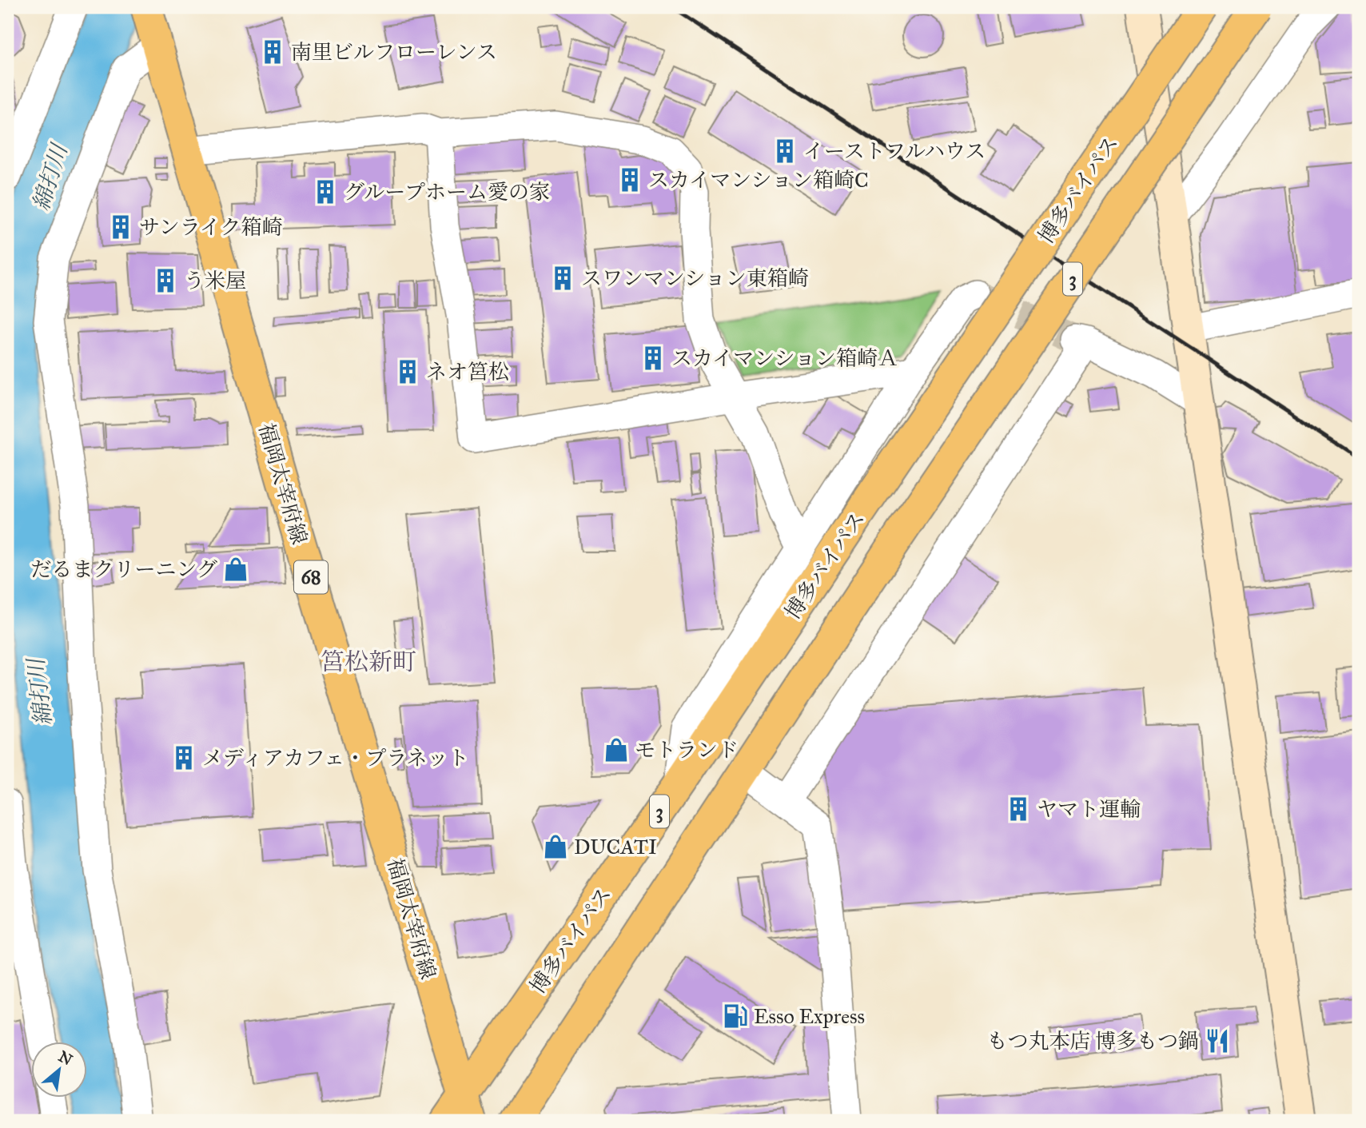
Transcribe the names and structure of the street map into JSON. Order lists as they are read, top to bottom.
{
  "streets": {
    "main road": [
      "博多バイパス",
      "3",
      "福岡太宰府線",
      "68"
    ]
  },
  "crossings": [
    ["博多バイパス", "福岡太宰府線"]
  ],
  "districts": ["筥松新町"],
  "water": ["綿打川"],
  "places": {
    "building": [
      "南里ビルフローレンス",
      "イーストフルハウス",
      "スカイマンション箱崎C",
      "グループホーム愛の家",
      "サンライク箱崎",
      "スワンマンション東箱崎",
      "う米屋",
      "スカイマンション箱崎Ａ",
      "ネオ筥松",
      "メディアカフェ・プラネット",
      "ヤマト運輸"
    ],
    "shop": ["だるまクリーニング", "モトランド", "DUCATI"],
    "fuel station": ["Esso Express"],
    "restaurant": ["もつ丸本店 博多もつ鍋"]
  },
  "north": "top right"
}
